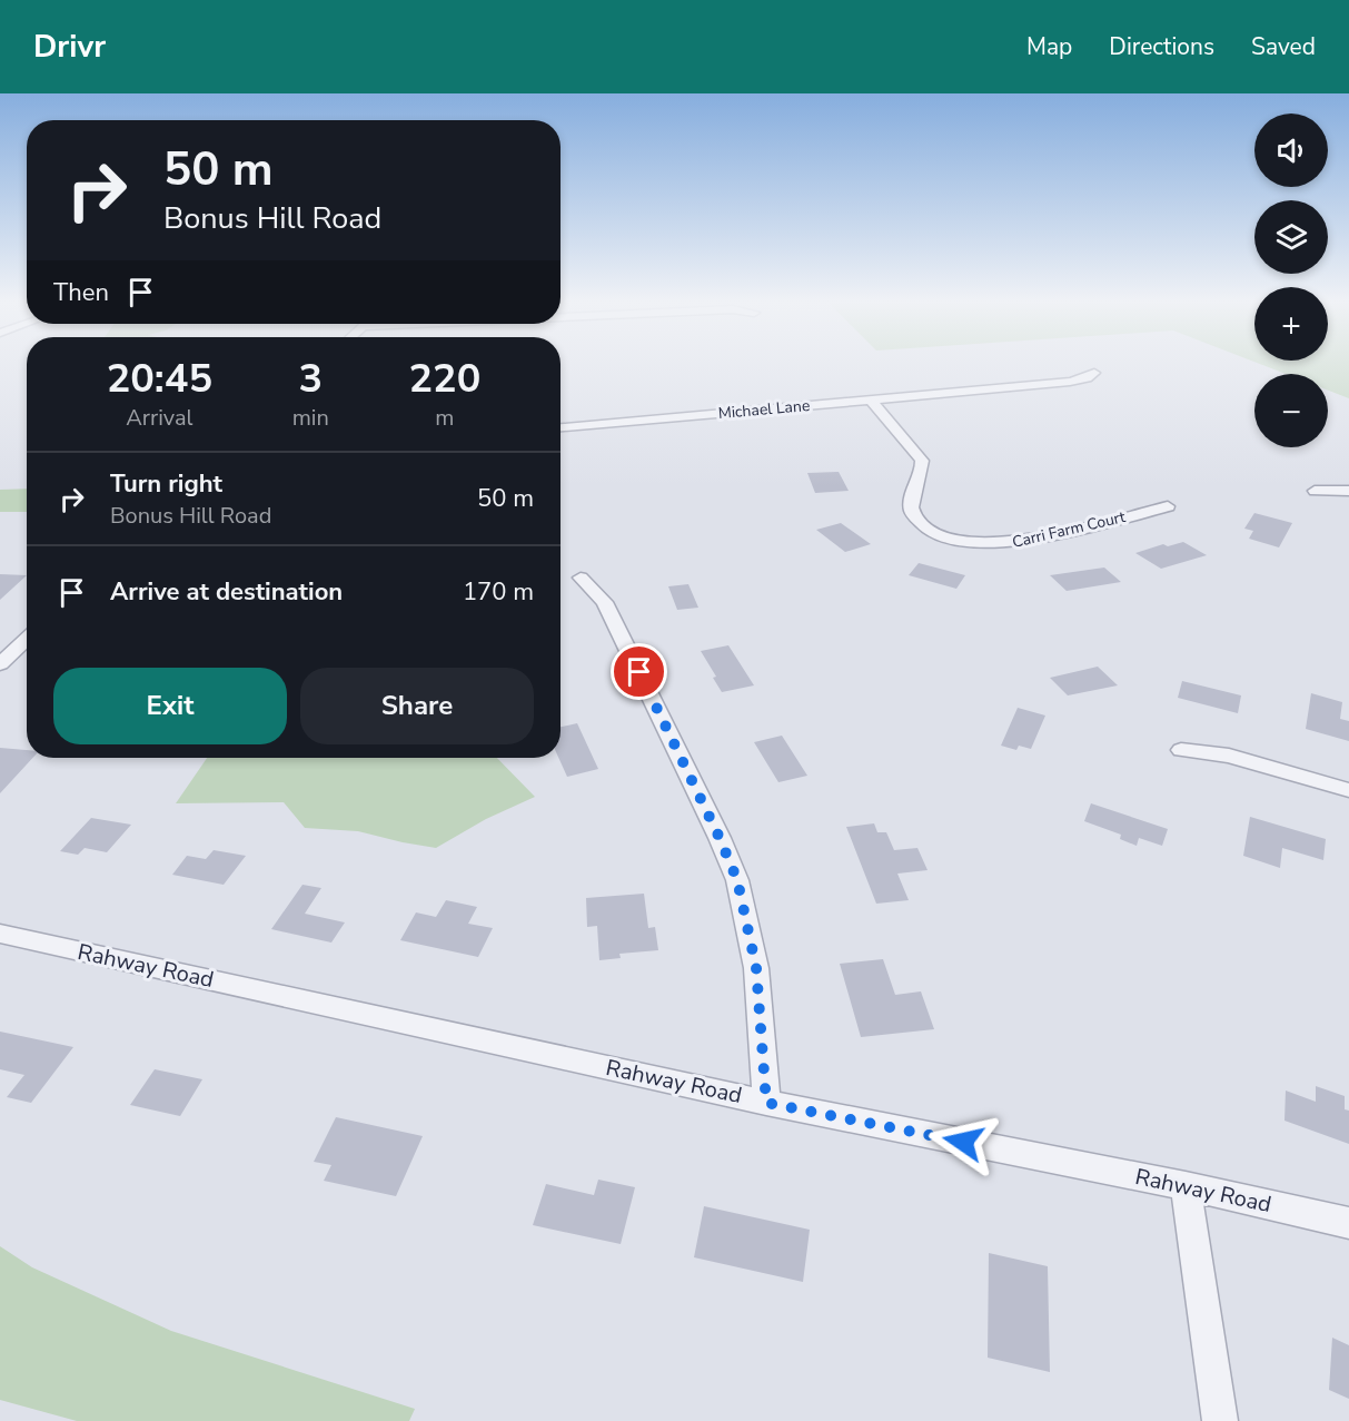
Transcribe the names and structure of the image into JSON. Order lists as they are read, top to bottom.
{
  "streets": {
    "street": ["Michael Lane", "Carri Farm Court", "Rahway Road"]
  },
  "crossings": [
    ["Michael Lane", "Carri Farm Court"]
  ],
  "page": {
    "header": "Drivr",
    "nav": ["Map", "Directions", "Saved"],
    "map_buttons": ["+", "−"],
    "turn": ["50 m", "Bonus Hill Road"],
    "then": "Then",
    "eta": [
      "20:45",
      "Arrival",
      "3",
      "min",
      "220",
      "m"
    ],
    "list": [
      {
        "name": "Turn right",
        "note": "Bonus Hill Road",
        "value": "50 m"
      },
      {
        "name": "Arrive at destination",
        "value": "170 m"
      }
    ],
    "buttons": ["Exit", "Share"]
  }
}
